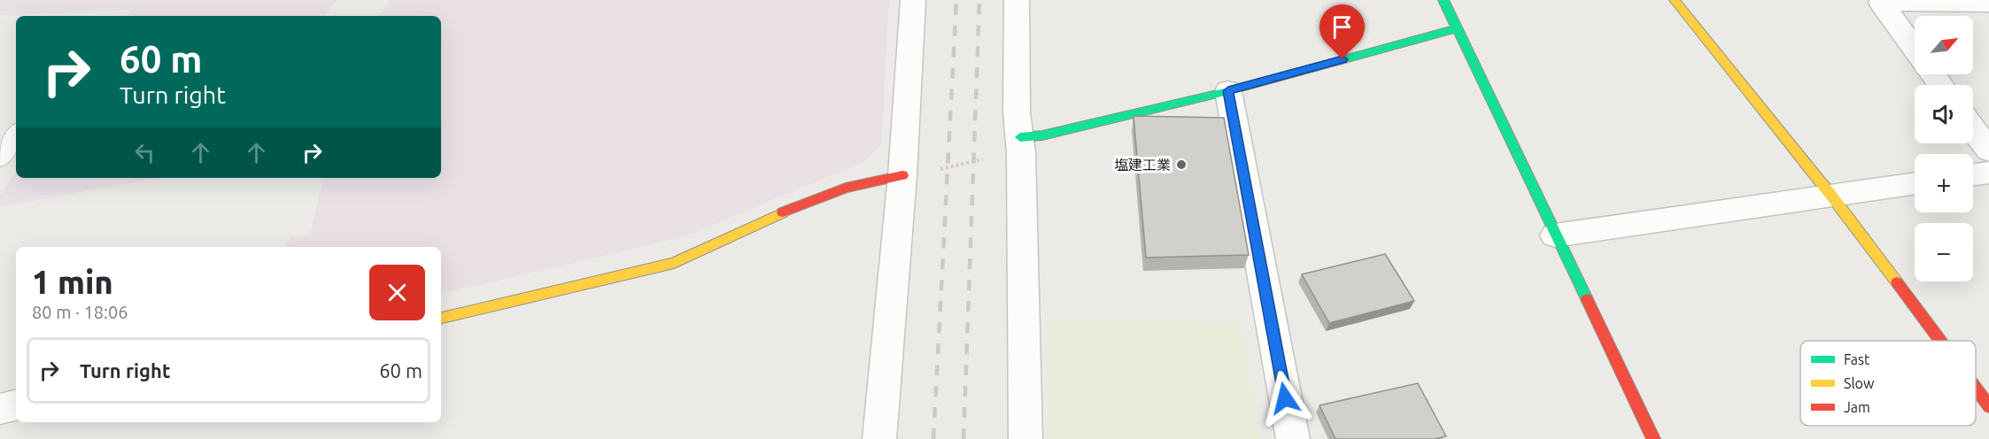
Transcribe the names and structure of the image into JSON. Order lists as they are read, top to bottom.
{
  "places": ["塩建工業"],
  "legend": ["Fast", "Slow", "Jam"],
  "north": "top right",
  "page": {
    "map_buttons": ["+", "−"],
    "turn": ["60 m", "Turn right"],
    "heading": ["1 min", "80 m · 18:06"],
    "list": [
      {
        "name": "Turn right",
        "value": "60 m"
      }
    ]
  }
}
